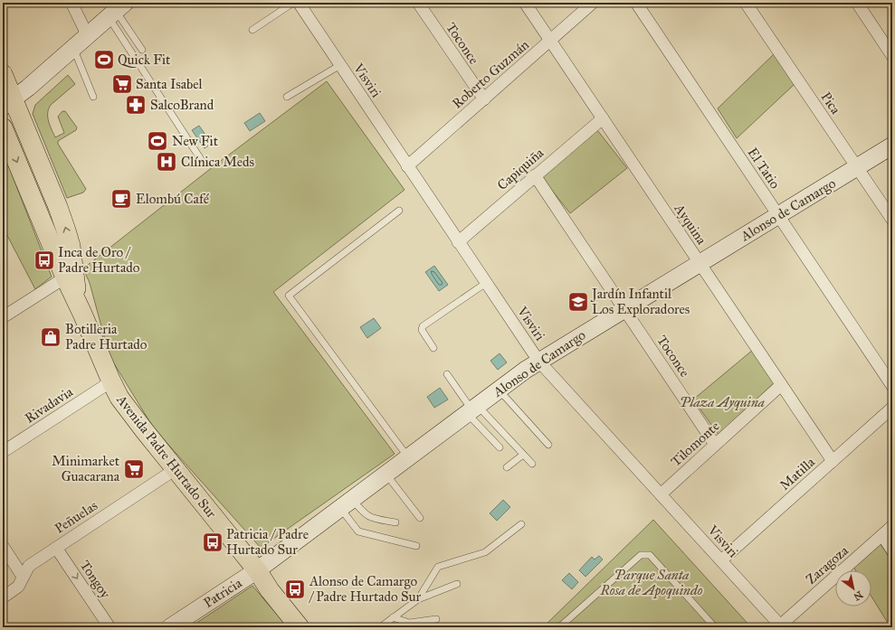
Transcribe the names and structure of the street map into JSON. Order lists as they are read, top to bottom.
{
  "streets": {
    "main road": ["Avenida Padre Hurtado Sur"],
    "street": [
      "Toconce",
      "Roberto Guzmán",
      "Visviri",
      "Pica",
      "El Tatio",
      "Capiquiña",
      "Alonso de Camargo",
      "Ayquina",
      "Rivadavia",
      "Tilomonte",
      "Matilla",
      "Peñuelas",
      "Zaragoza",
      "Tongoy",
      "Patricia"
    ]
  },
  "crossings": [
    ["Toconce", "Roberto Guzmán"],
    ["Toconce", "Capiquiña"],
    ["Toconce", "Alonso de Camargo"],
    ["Toconce", "Tilomonte"],
    ["Roberto Guzmán", "Visviri"],
    ["Roberto Guzmán", "Ayquina"],
    ["Visviri", "Capiquiña"],
    ["Visviri", "Alonso de Camargo"],
    ["Visviri", "Tilomonte"],
    ["Visviri", "Matilla"],
    ["Visviri", "Zaragoza"],
    ["Pica", "Alonso de Camargo"],
    ["El Tatio", "Alonso de Camargo"],
    ["Capiquiña", "Ayquina"],
    ["Alonso de Camargo", "Ayquina"],
    ["Alonso de Camargo", "Avenida Padre Hurtado Sur"],
    ["Alonso de Camargo", "Patricia"],
    ["Ayquina", "Tilomonte"],
    ["Ayquina", "Matilla"],
    ["Rivadavia", "Avenida Padre Hurtado Sur"],
    ["Avenida Padre Hurtado Sur", "Peñuelas"],
    ["Avenida Padre Hurtado Sur", "Patricia"],
    ["Peñuelas", "Tongoy"]
  ],
  "one_way": ["Tongoy"],
  "parks": ["Plaza Ayquina", "Parque Santa Rosa de Apoquindo"],
  "places": {
    "sports": ["Quick Fit", "New Fit"],
    "supermarket": ["Santa Isabel", "Minimarket Guacarana"],
    "pharmacy": ["SalcoBrand"],
    "hospital": ["Clínica Meds"],
    "cafe": ["Elombú Café"],
    "bus stop": ["Inca de Oro / Padre Hurtado", "Patricia / Padre Hurtado Sur", "Alonso de Camargo / Padre Hurtado Sur"],
    "school or university": ["Jardín Infantil Los Exploradores"],
    "shop": ["Botilleria Padre Hurtado"]
  },
  "north": "bottom right"
}
